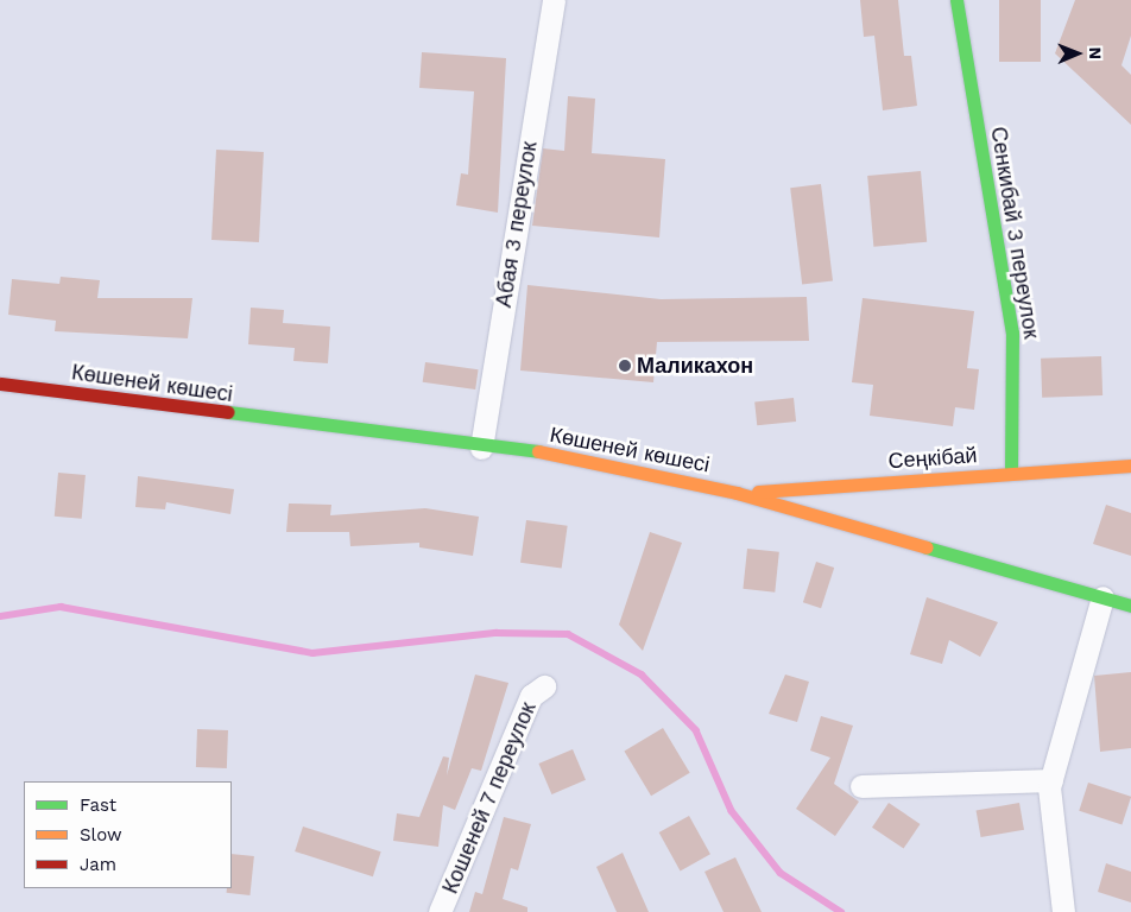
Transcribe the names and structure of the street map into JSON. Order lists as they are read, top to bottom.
{
  "streets": {
    "main road": ["Сенкибай 3 переулок", "Көшеней көшесі", "Сеңкібай"],
    "street": ["Абая 3 переулок", "Кошеней 7 переулок"]
  },
  "crossings": [
    ["Абая 3 переулок", "Көшеней көшесі"],
    ["Сенкибай 3 переулок", "Сеңкібай"],
    ["Көшеней көшесі", "Сеңкібай"]
  ],
  "places": ["Маликахон"],
  "legend": ["Fast", "Slow", "Jam"],
  "north": "right"
}
